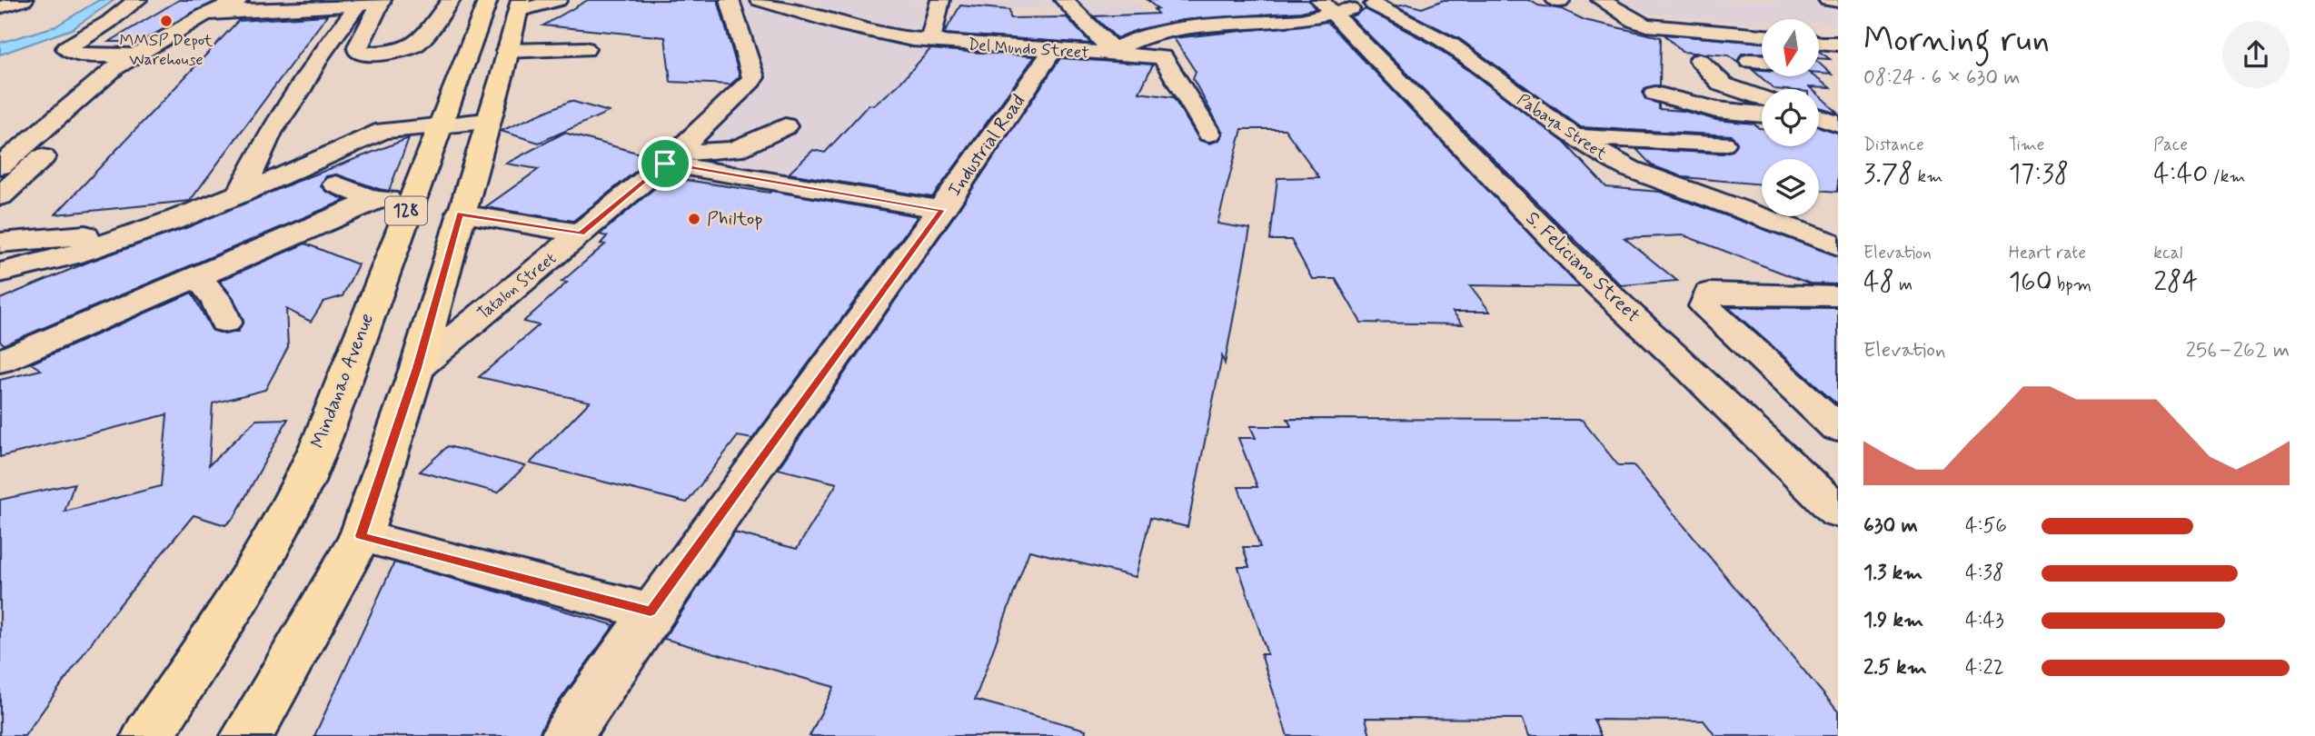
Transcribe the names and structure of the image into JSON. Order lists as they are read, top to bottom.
{
  "streets": {
    "main road": ["128", "Mindanao Avenue"],
    "street": [
      "Del Mundo Street",
      "Pabaya Street",
      "Industrial Road",
      "S. Feliciano Street",
      "Tatalon Street"
    ]
  },
  "crossings": [
    ["Del Mundo Street", "Pabaya Street"],
    ["Del Mundo Street", "Industrial Road"],
    ["Del Mundo Street", "S. Feliciano Street"]
  ],
  "places": ["MMSP Depot Warehouse", "Philtop"],
  "north": "bottom",
  "page": {
    "heading": ["Morning run", "08:24 · 6 × 630 m"],
    "stats": [
      ["Distance", "3.78 km"],
      ["Time", "17:38"],
      ["Pace", "4:40 /km"],
      ["Elevation", "48 m"],
      ["Heart rate", "160 bpm"],
      ["kcal", "284"]
    ],
    "chart": ["Elevation", "256–262 m"],
    "list": [
      {
        "name": "630 m",
        "note": "4:56"
      },
      {
        "name": "1.3 km",
        "note": "4:38"
      },
      {
        "name": "1.9 km",
        "note": "4:43"
      },
      {
        "name": "2.5 km",
        "note": "4:22"
      }
    ]
  }
}
